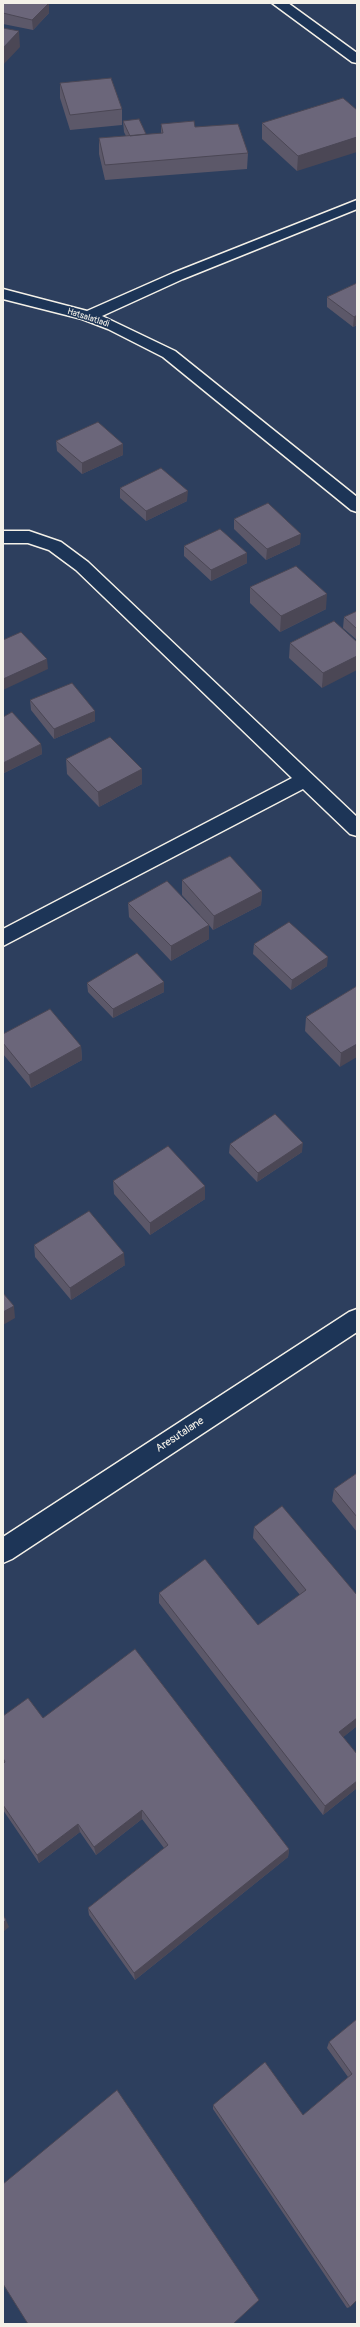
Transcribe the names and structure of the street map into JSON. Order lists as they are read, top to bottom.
{
  "streets": {
    "street": ["Hatsalatladi", "Aresutalane"]
  }
}
